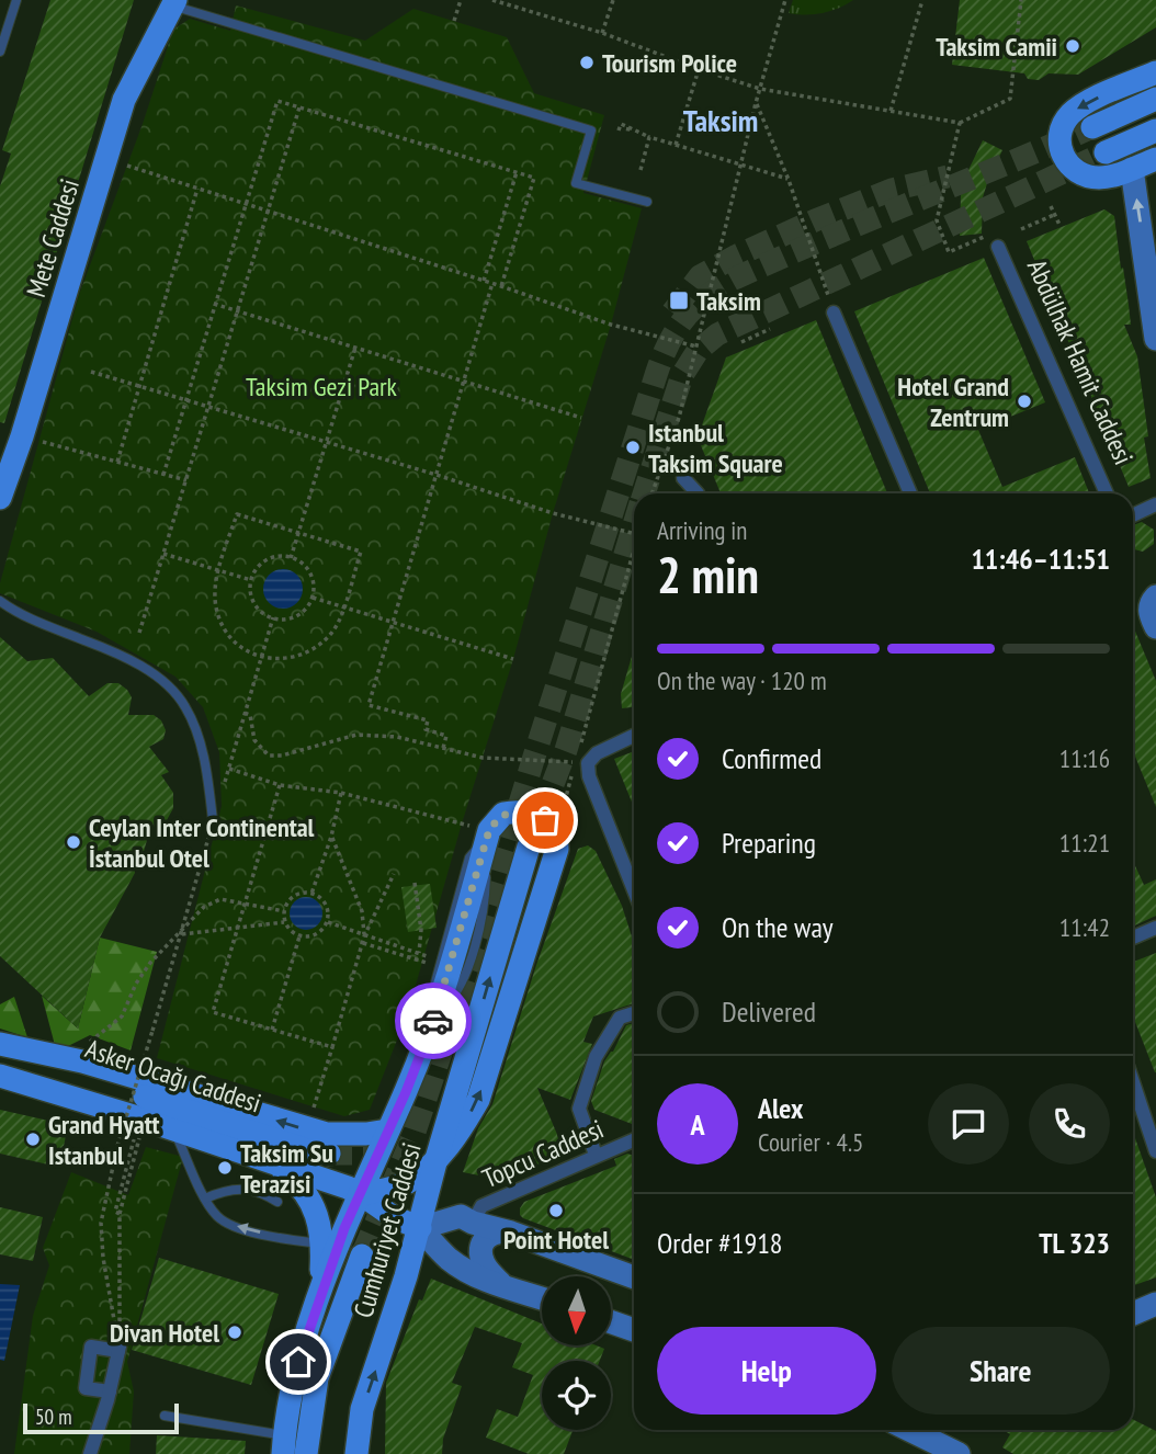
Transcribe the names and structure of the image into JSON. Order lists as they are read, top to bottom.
{
  "streets": {
    "main road": ["Mete Caddesi", "Asker Ocağı Caddesi", "Cumhuriyet Caddesi"],
    "street": ["Abdülhak Hamit Caddesi", "Topcu Caddesi"]
  },
  "crossings": [
    ["Asker Ocağı Caddesi", "Cumhuriyet Caddesi"]
  ],
  "districts": ["Taksim"],
  "parks": ["Taksim Gezi Park"],
  "places": {
    "other": [
      "Taksim Camii",
      "Tourism Police",
      "Hotel Grand Zentrum",
      "Istanbul Taksim Square",
      "Ceylan Inter Continental İstanbul Otel",
      "Grand Hyatt Istanbul",
      "Taksim Su Terazisi",
      "Point Hotel",
      "Divan Hotel"
    ],
    "transit": ["Taksim"]
  },
  "scale_bar": "50 m",
  "north": "bottom",
  "page": {
    "heading": ["2 min", "Arriving in", "11:46–11:51"],
    "panel": [
      "Alex",
      "Courier · 4.5",
      "Order #1918",
      "TL 323"
    ],
    "bar": "On the way · 120 m",
    "list": [
      ["Confirmed", "11:16"],
      ["Preparing", "11:21"],
      ["On the way", "11:42"],
      "Delivered"
    ],
    "round": "A",
    "buttons": ["Help", "Share"],
    "scale": "50 m"
  }
}
